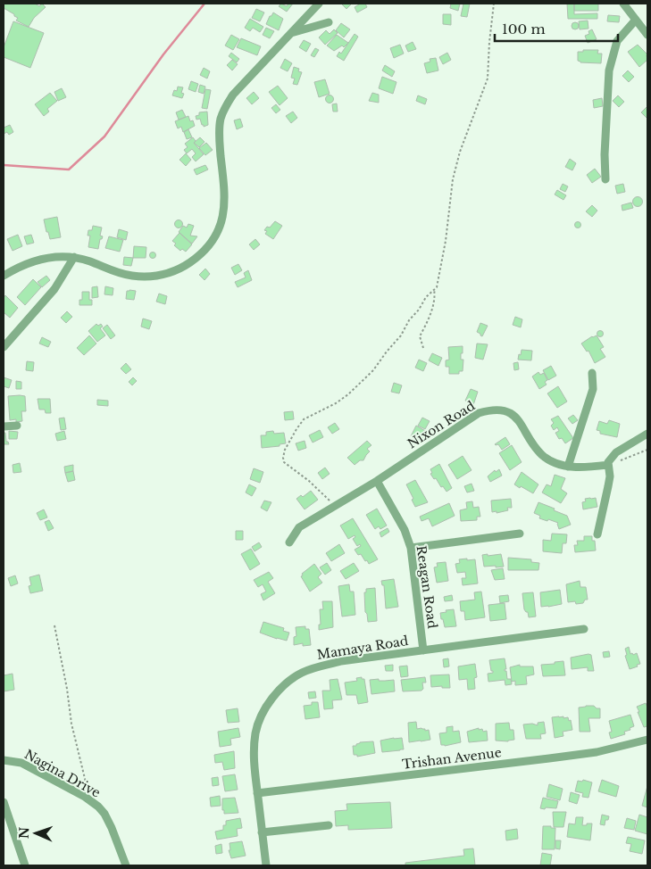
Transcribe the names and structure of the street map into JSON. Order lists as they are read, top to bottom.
{
  "streets": {
    "street": [
      "Nixon Road",
      "Reagan Road",
      "Mamaya Road",
      "Trishan Avenue",
      "Nagina Drive"
    ]
  },
  "crossings": [
    ["Nixon Road", "Reagan Road"],
    ["Reagan Road", "Mamaya Road"],
    ["Mamaya Road", "Trishan Avenue"]
  ],
  "scale_bar": "100 m",
  "north": "left"
}
